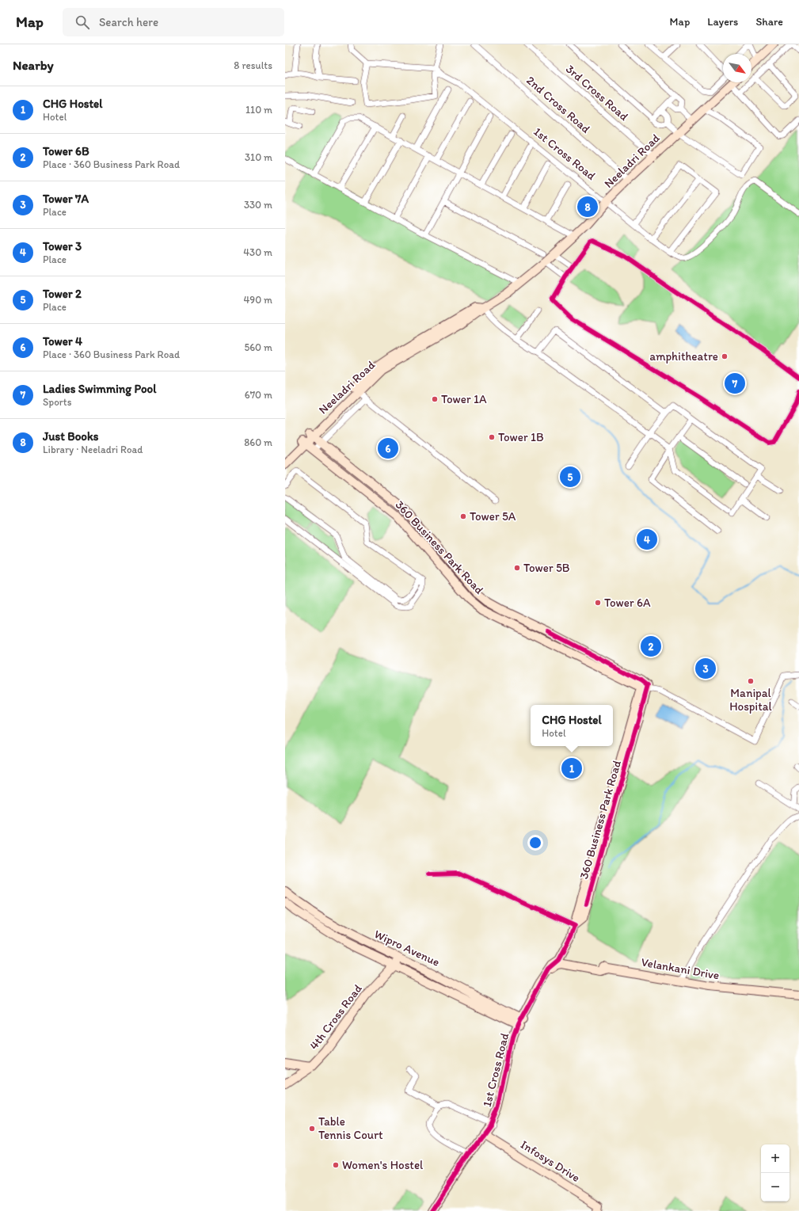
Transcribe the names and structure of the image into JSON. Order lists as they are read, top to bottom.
{
  "streets": {
    "main road": [
      "1st Cross Road",
      "Neeladri Road",
      "360 Business Park Road",
      "Wipro Avenue",
      "Velankani Drive",
      "4th Cross Road",
      "Infosys Drive"
    ],
    "street": ["3rd Cross Road", "2nd Cross Road"]
  },
  "crossings": [
    ["3rd Cross Road", "Neeladri Road"],
    ["2nd Cross Road", "Neeladri Road"],
    ["1st Cross Road", "Neeladri Road"],
    ["1st Cross Road", "Wipro Avenue"],
    ["1st Cross Road", "Infosys Drive"],
    ["Neeladri Road", "360 Business Park Road"],
    ["Wipro Avenue", "4th Cross Road"]
  ],
  "places": [
    "amphitheatre",
    "Tower 1A",
    "Tower 1B",
    "Tower 5A",
    "Tower 5B",
    "Tower 6A",
    "Manipal Hospital",
    "Table Tennis Court",
    "Women's Hostel"
  ],
  "north": "bottom right",
  "page": {
    "header": "Map",
    "search": "Search here",
    "nav": ["Map", "Layers", "Share"],
    "heading": ["Nearby", "8 results"],
    "list": [
      {
        "mark": "1",
        "name": "CHG Hostel",
        "note": "Hotel",
        "value": "110 m"
      },
      {
        "mark": "2",
        "name": "Tower 6B",
        "note": "Place · 360 Business Park Road",
        "value": "310 m"
      },
      {
        "mark": "3",
        "name": "Tower 7A",
        "note": "Place",
        "value": "330 m"
      },
      {
        "mark": "4",
        "name": "Tower 3",
        "note": "Place",
        "value": "430 m"
      },
      {
        "mark": "5",
        "name": "Tower 2",
        "note": "Place",
        "value": "490 m"
      },
      {
        "mark": "6",
        "name": "Tower 4",
        "note": "Place · 360 Business Park Road",
        "value": "560 m"
      },
      {
        "mark": "7",
        "name": "Ladies Swimming Pool",
        "note": "Sports",
        "value": "670 m"
      },
      {
        "mark": "8",
        "name": "Just Books",
        "note": "Library · Neeladri Road",
        "value": "860 m"
      }
    ],
    "pins": [
      "8",
      "7",
      "6",
      "5",
      "4",
      "2",
      "3",
      "1"
    ],
    "popup": ["CHG Hostel", "Hotel"],
    "map_buttons": ["+", "−"]
  }
}
